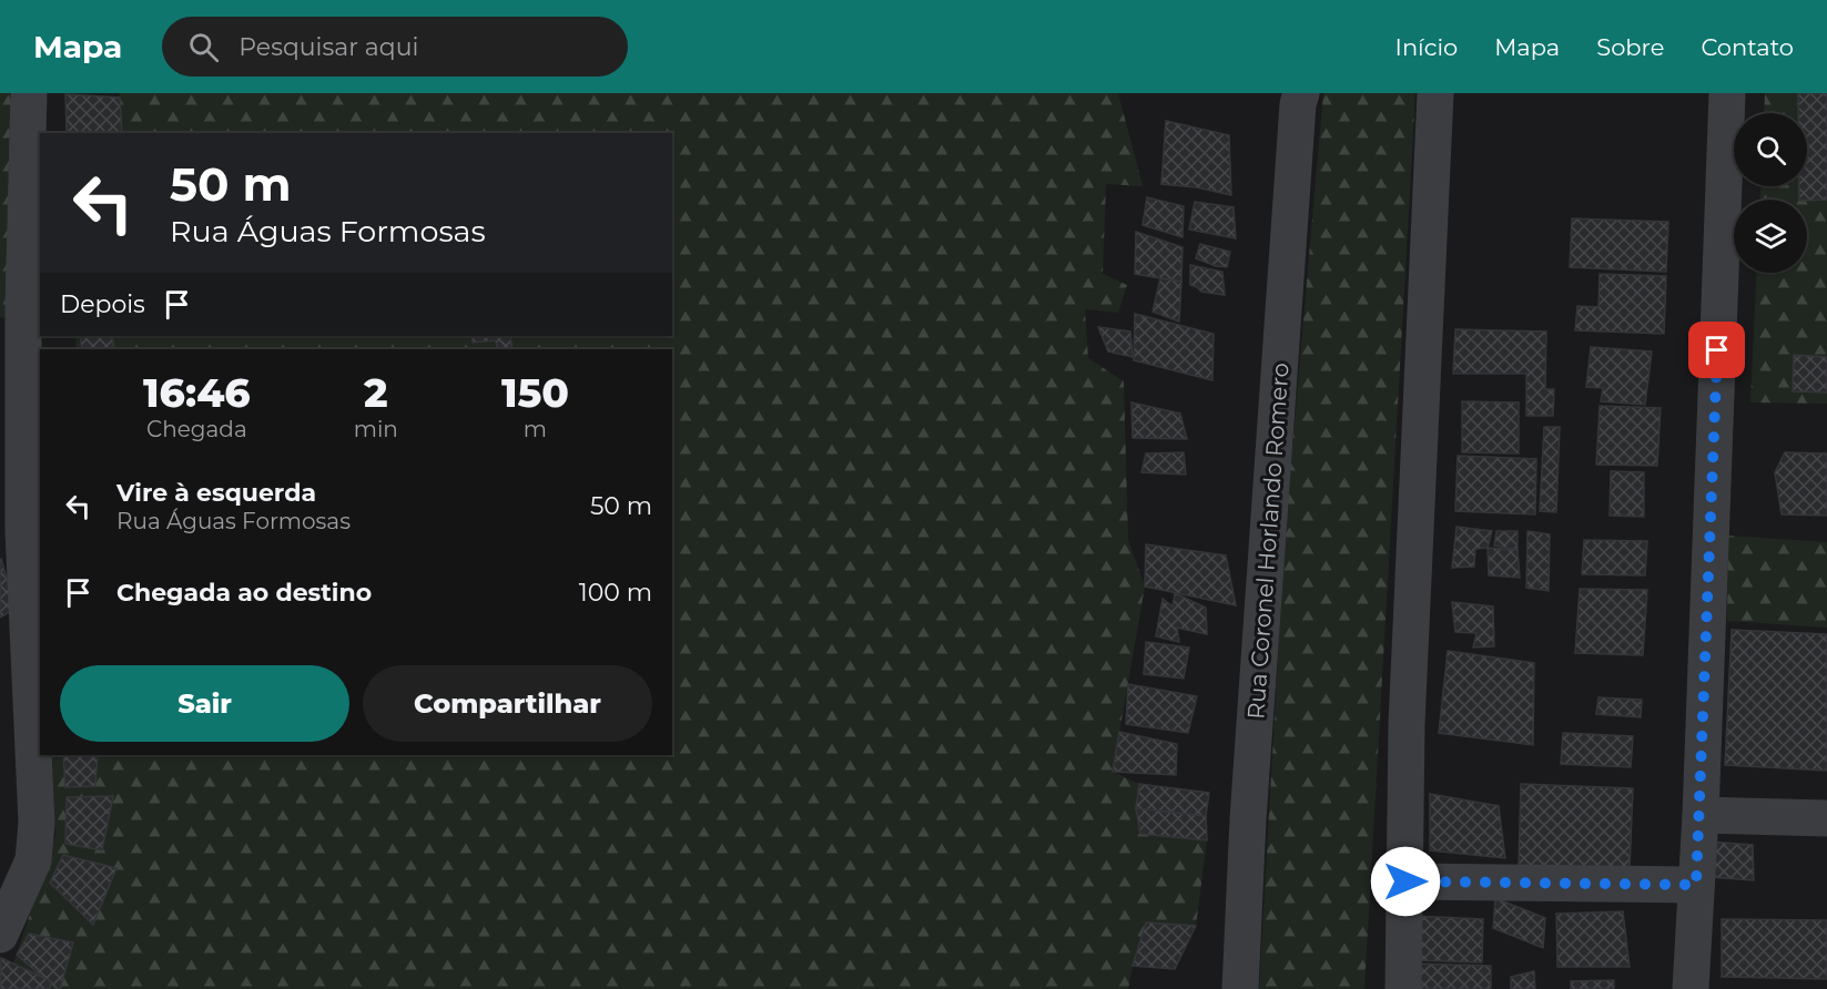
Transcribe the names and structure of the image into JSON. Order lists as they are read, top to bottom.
{
  "streets": {
    "street": ["Rua Coronel Horlando Romero"]
  },
  "page": {
    "header": "Mapa",
    "search": "Pesquisar aqui",
    "nav": [
      "Início",
      "Mapa",
      "Sobre",
      "Contato"
    ],
    "turn": ["50 m", "Rua Águas Formosas"],
    "then": "Depois",
    "eta": [
      "16:46",
      "Chegada",
      "2",
      "min",
      "150",
      "m"
    ],
    "list": [
      {
        "name": "Vire à esquerda",
        "note": "Rua Águas Formosas",
        "value": "50 m"
      },
      {
        "name": "Chegada ao destino",
        "value": "100 m"
      }
    ],
    "buttons": ["Sair", "Compartilhar"]
  }
}
